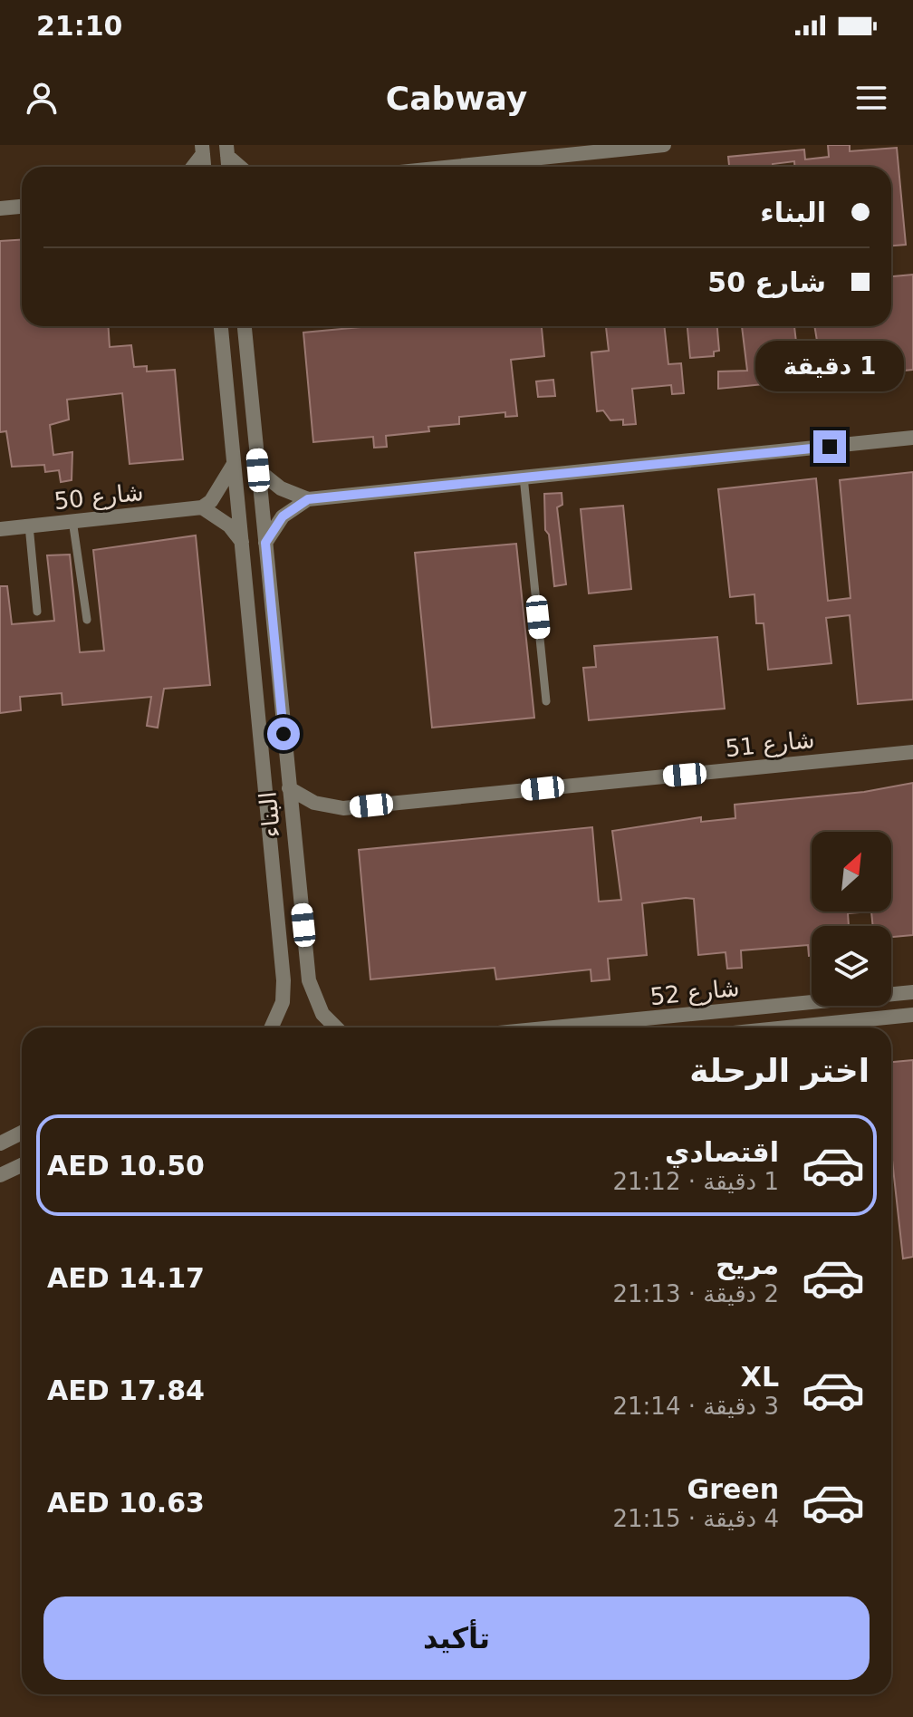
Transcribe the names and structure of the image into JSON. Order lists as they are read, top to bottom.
{
  "streets": {
    "street": [
      "شارع 50",
      "شارع 51",
      "البناء",
      "شارع 52"
    ]
  },
  "crossings": [
    ["شارع 51", "البناء"]
  ],
  "north": "top right",
  "page": {
    "status": "21:10",
    "header": "Cabway",
    "banner": ["البناء", "شارع 50"],
    "bubble": "1 دقيقة",
    "heading": "اختر الرحلة",
    "list": [
      {
        "name": "اقتصادي",
        "note": "1 دقيقة · 21:12",
        "value": "AED 10.50"
      },
      {
        "name": "مريح",
        "note": "2 دقيقة · 21:13",
        "value": "AED 14.17"
      },
      {
        "name": "XL",
        "note": "3 دقيقة · 21:14",
        "value": "AED 17.84"
      },
      {
        "name": "Green",
        "note": "4 دقيقة · 21:15",
        "value": "AED 10.63"
      }
    ],
    "buttons": "تأكيد"
  }
}
